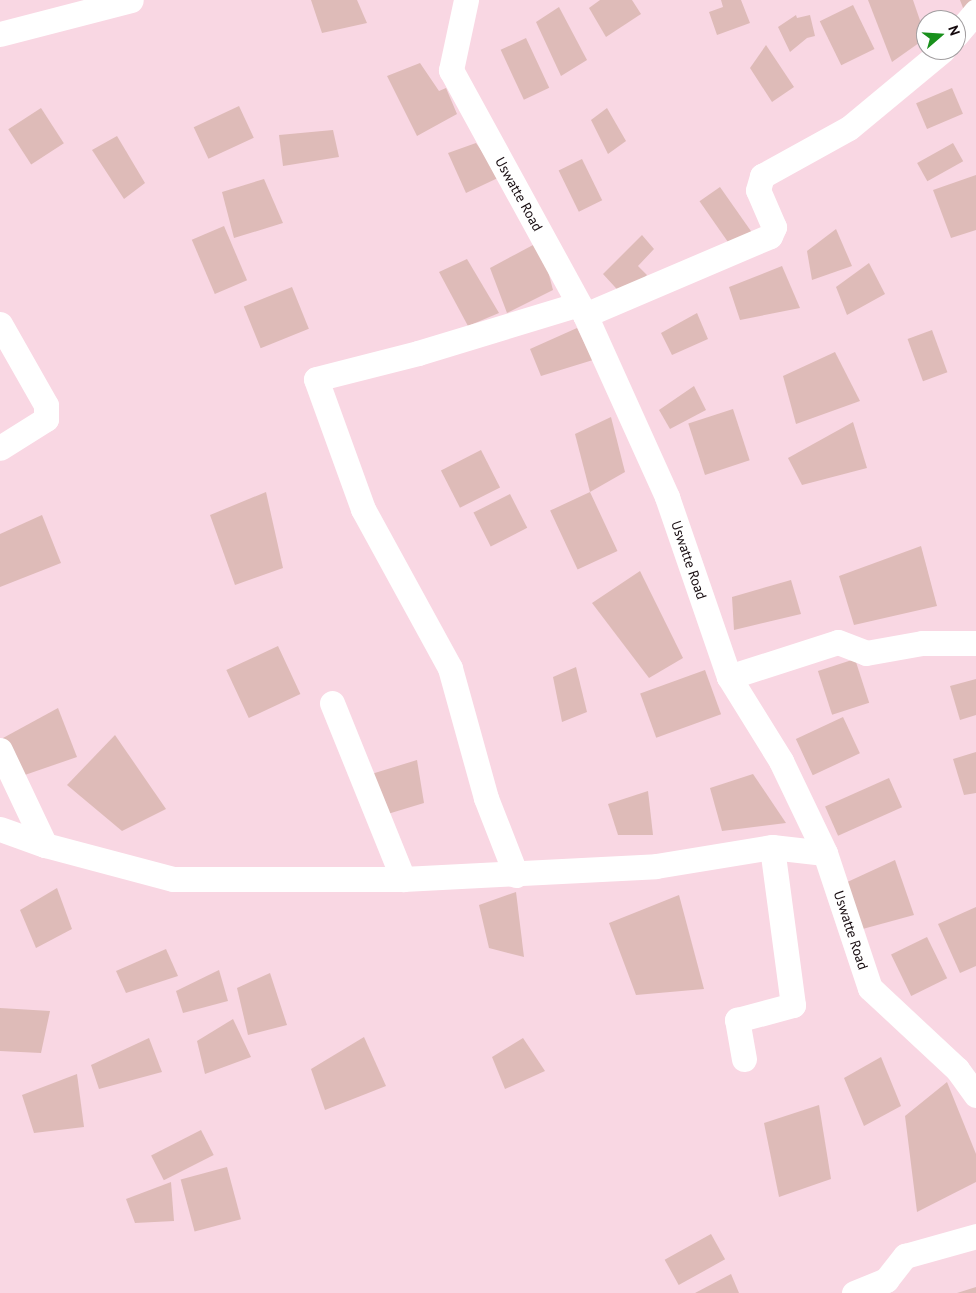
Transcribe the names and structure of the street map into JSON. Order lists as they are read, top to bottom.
{
  "streets": {
    "street": ["Uswatte Road"]
  },
  "north": "right"
}
